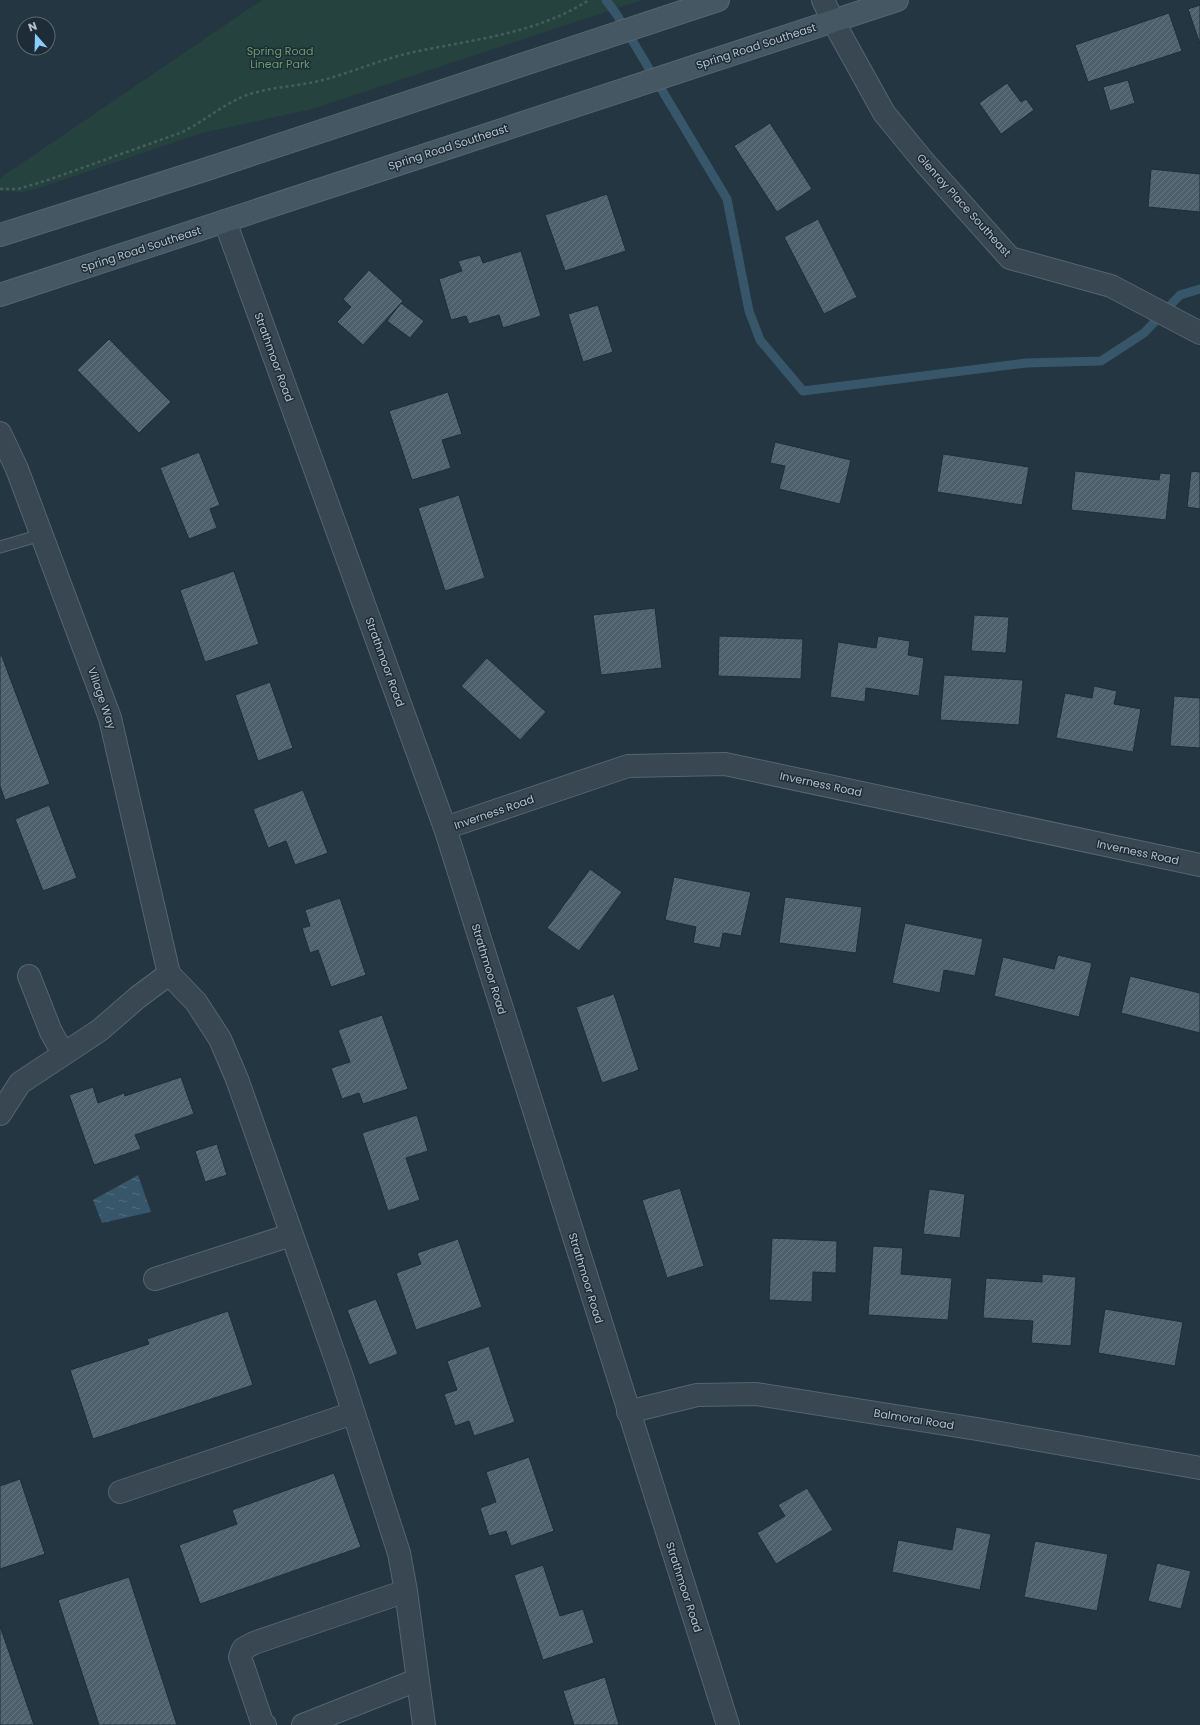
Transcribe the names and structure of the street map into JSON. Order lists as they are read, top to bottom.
{
  "streets": {
    "main road": ["Spring Road Southeast"],
    "street": [
      "Glenroy Place Southeast",
      "Strathmoor Road",
      "Village Way",
      "Inverness Road",
      "Balmoral Road"
    ]
  },
  "crossings": [
    ["Spring Road Southeast", "Glenroy Place Southeast"],
    ["Spring Road Southeast", "Strathmoor Road"],
    ["Strathmoor Road", "Inverness Road"],
    ["Strathmoor Road", "Balmoral Road"]
  ],
  "parks": ["Spring Road Linear Park"],
  "north": "top"
}
